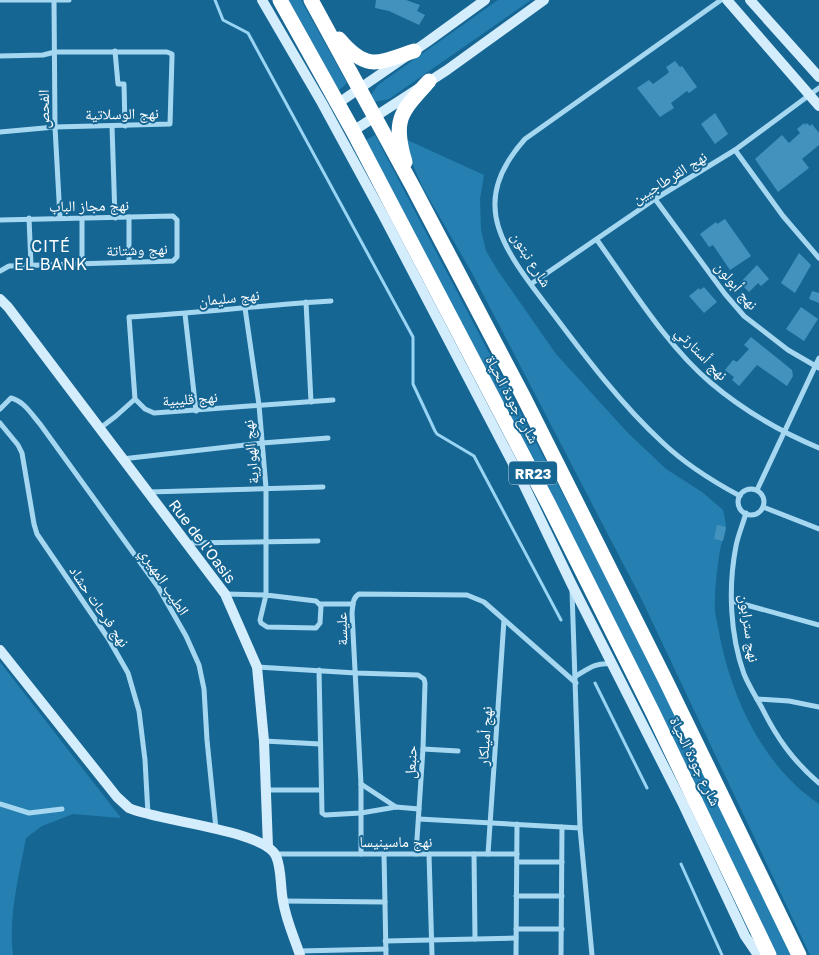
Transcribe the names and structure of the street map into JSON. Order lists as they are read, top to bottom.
{
  "streets": {
    "highway": ["شارع جودة الحياة", "RR23"],
    "street": [
      "الفحص",
      "نهج الوسلاتية",
      "نهج القرطاجيين",
      "نهج مجاز الباب",
      "نهج وشتاتة",
      "شارع نبتون",
      "نهج أبولون",
      "نهج سليمان",
      "نهج أستارتي",
      "نهج قليبية",
      "نهج الهوارية",
      "Rue de l'Oasis",
      "الطيب المهيري",
      "نهج فرحات حشاد",
      "نهج سترابون",
      "عليسة",
      "نهج أميلكار",
      "حنبعل",
      "نهج ماسينيسا"
    ]
  },
  "crossings": [
    ["الفحص", "نهج الوسلاتية"],
    ["الفحص", "نهج مجاز الباب"],
    ["نهج القرطاجيين", "شارع نبتون"],
    ["نهج القرطاجيين", "نهج أبولون"],
    ["نهج القرطاجيين", "نهج أستارتي"],
    ["نهج مجاز الباب", "نهج وشتاتة"],
    ["شارع نبتون", "نهج سترابون"],
    ["نهج سليمان", "نهج قليبية"],
    ["نهج سليمان", "نهج الهوارية"],
    ["نهج قليبية", "نهج الهوارية"],
    ["Rue de l'Oasis", "نهج ماسينيسا"],
    ["عليسة", "نهج أميلكار"],
    ["عليسة", "حنبعل"],
    ["عليسة", "نهج ماسينيسا"],
    ["نهج أميلكار", "نهج ماسينيسا"],
    ["حنبعل", "نهج ماسينيسا"]
  ],
  "districts": ["CITÉ EL BANK"]
}
